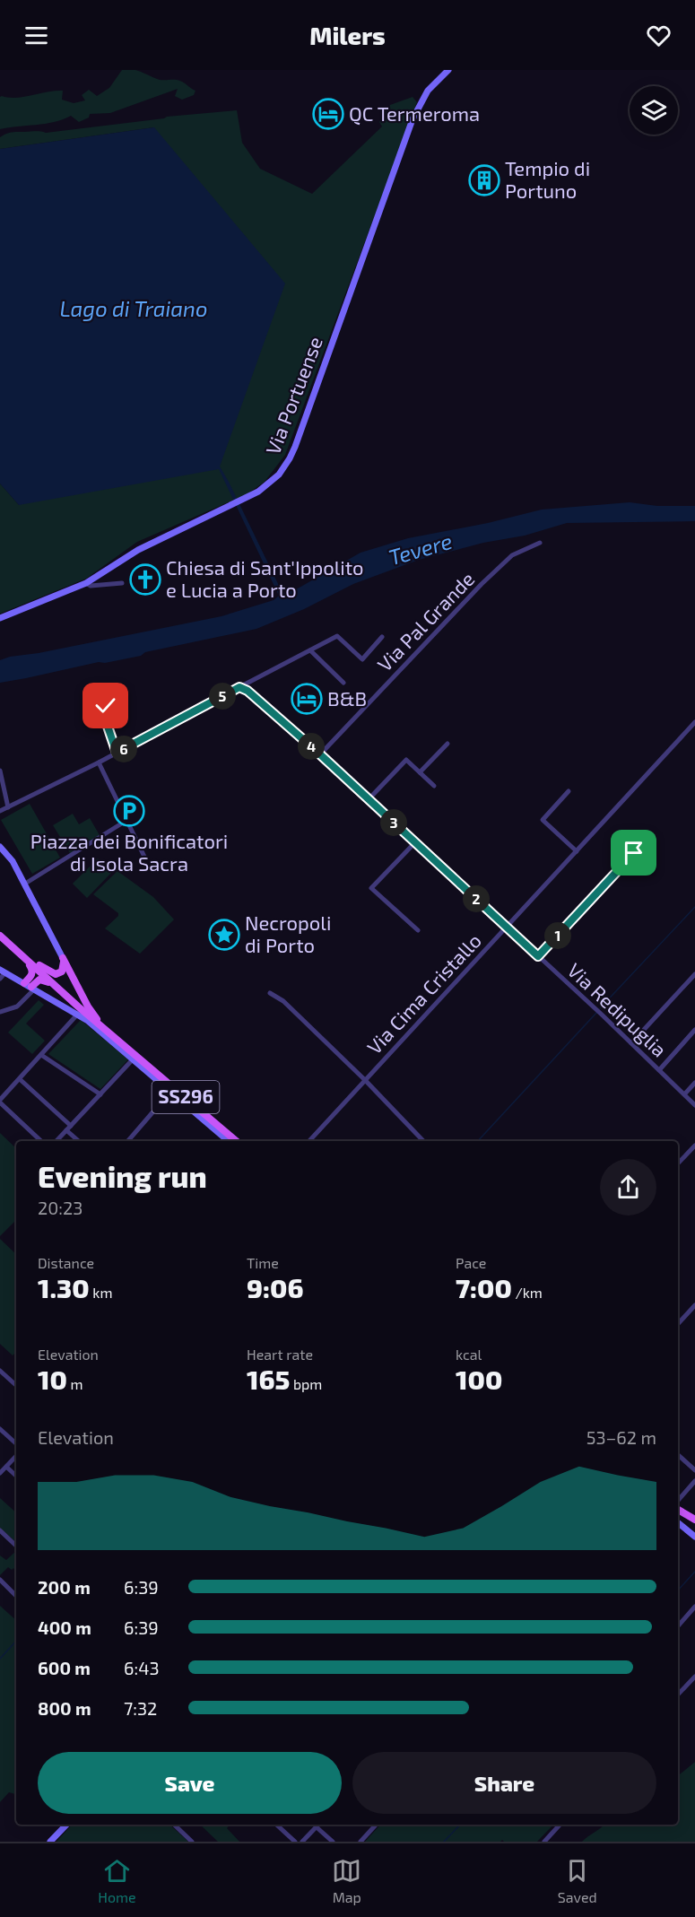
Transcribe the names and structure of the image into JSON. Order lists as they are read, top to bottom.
{
  "streets": {
    "main road": ["SS296"],
    "street": [
      "Via Portuense",
      "Via Pal Grande",
      "Via Cima Cristallo",
      "Via Redipuglia"
    ]
  },
  "crossings": [
    ["Via Pal Grande", "Via Redipuglia"],
    ["Via Cima Cristallo", "Via Redipuglia"]
  ],
  "water": ["Lago di Traiano", "Tevere"],
  "places": {
    "hotel": ["QC Termeroma", "B&B"],
    "building": ["Tempio di Portuno"],
    "church": ["Chiesa di Sant'Ippolito e Lucia a Porto"],
    "parking": ["Piazza dei Bonificatori di Isola Sacra"],
    "place": ["Necropoli di Porto"]
  },
  "page": {
    "header": "Milers",
    "pins": [
      "5",
      "4",
      "6",
      "3",
      "2",
      "1"
    ],
    "heading": ["Evening run", "20:23"],
    "stats": [
      ["Distance", "1.30 km"],
      ["Time", "9:06"],
      ["Pace", "7:00 /km"],
      ["Elevation", "10 m"],
      ["Heart rate", "165 bpm"],
      ["kcal", "100"]
    ],
    "chart": ["Elevation", "53–62 m"],
    "list": [
      {
        "name": "200 m",
        "note": "6:39"
      },
      {
        "name": "400 m",
        "note": "6:39"
      },
      {
        "name": "600 m",
        "note": "6:43"
      },
      {
        "name": "800 m",
        "note": "7:32"
      }
    ],
    "buttons": ["Save", "Share"],
    "tabs": ["Home", "Map", "Saved"]
  }
}
